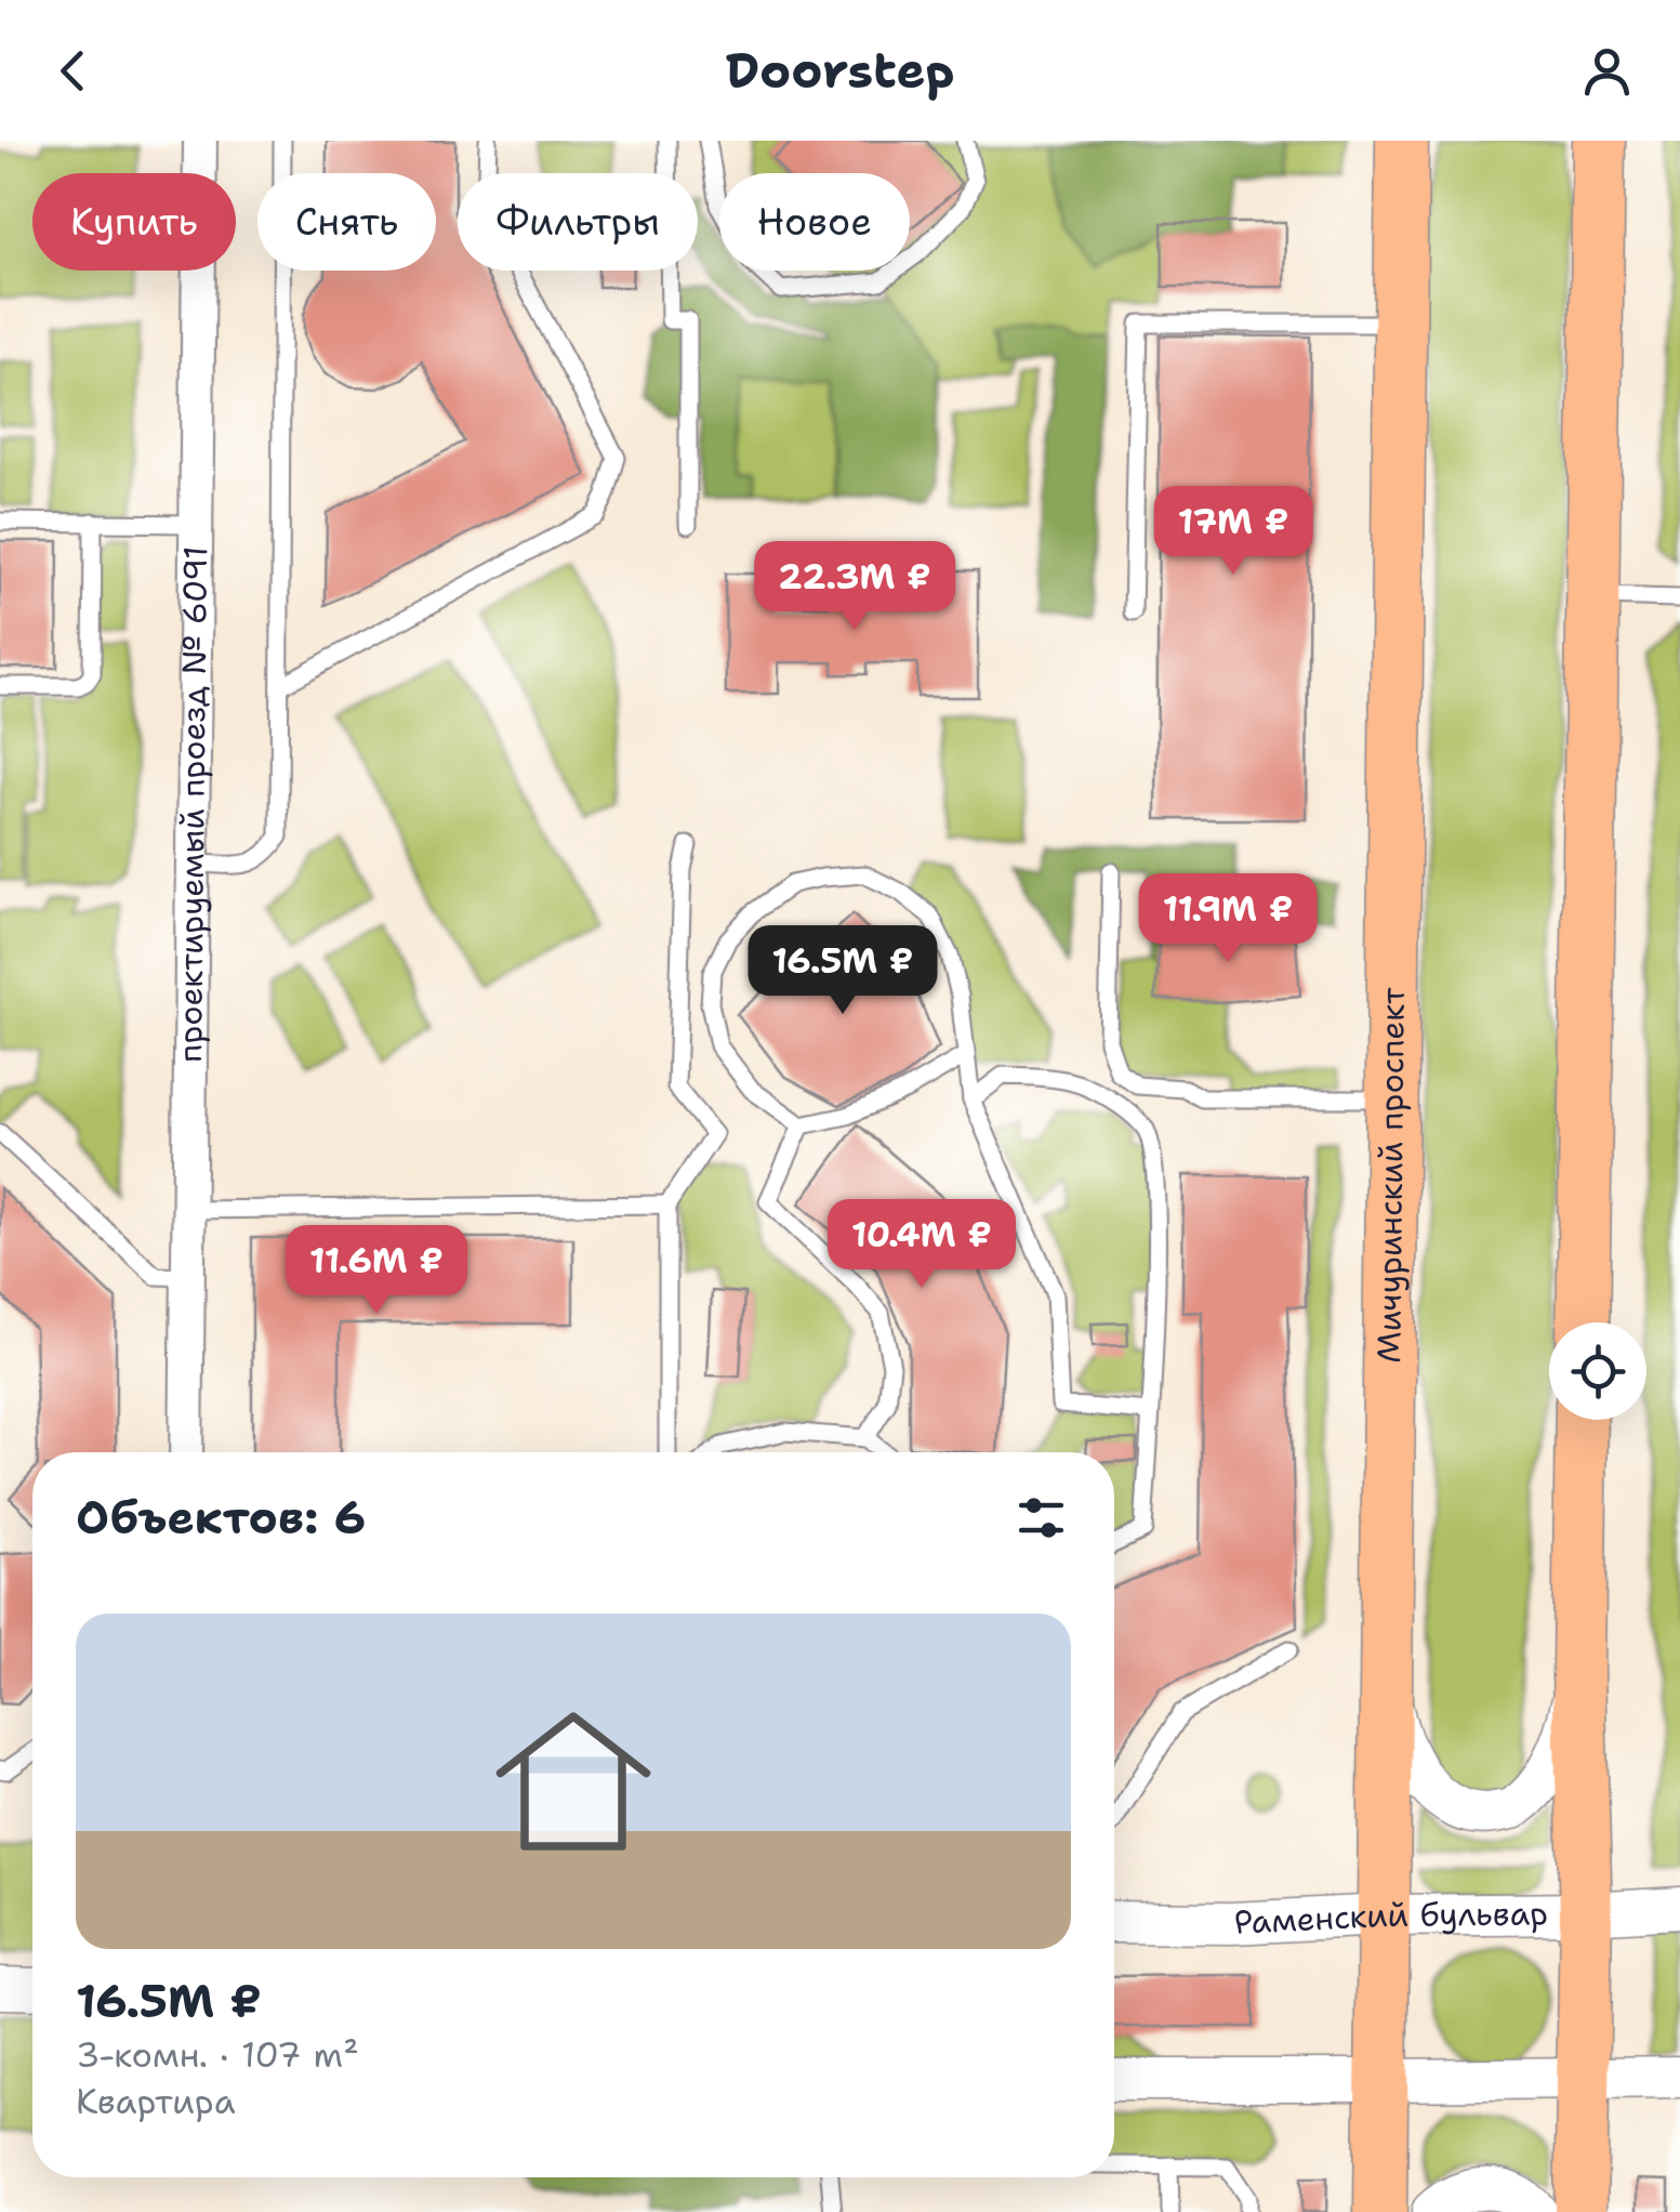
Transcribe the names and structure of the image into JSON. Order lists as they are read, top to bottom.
{
  "streets": {
    "main road": ["Мичуринский проспект"],
    "street": ["проектируемый проезд № 6091", "Раменский бульвар"]
  },
  "crossings": [
    ["Мичуринский проспект", "Раменский бульвар"]
  ],
  "page": {
    "header": "Doorstep",
    "chip": [
      "Купить",
      "Снять",
      "Фильтры",
      "Новое"
    ],
    "price": [
      "17M ₽",
      "22.3M ₽",
      "11.9M ₽",
      "16.5M ₽",
      "10.4M ₽",
      "11.6M ₽"
    ],
    "heading": "Объектов: 6",
    "list": [
      {
        "name": "16.5M ₽",
        "note": "3-комн. · 107 m² · Квартира"
      }
    ]
  }
}
